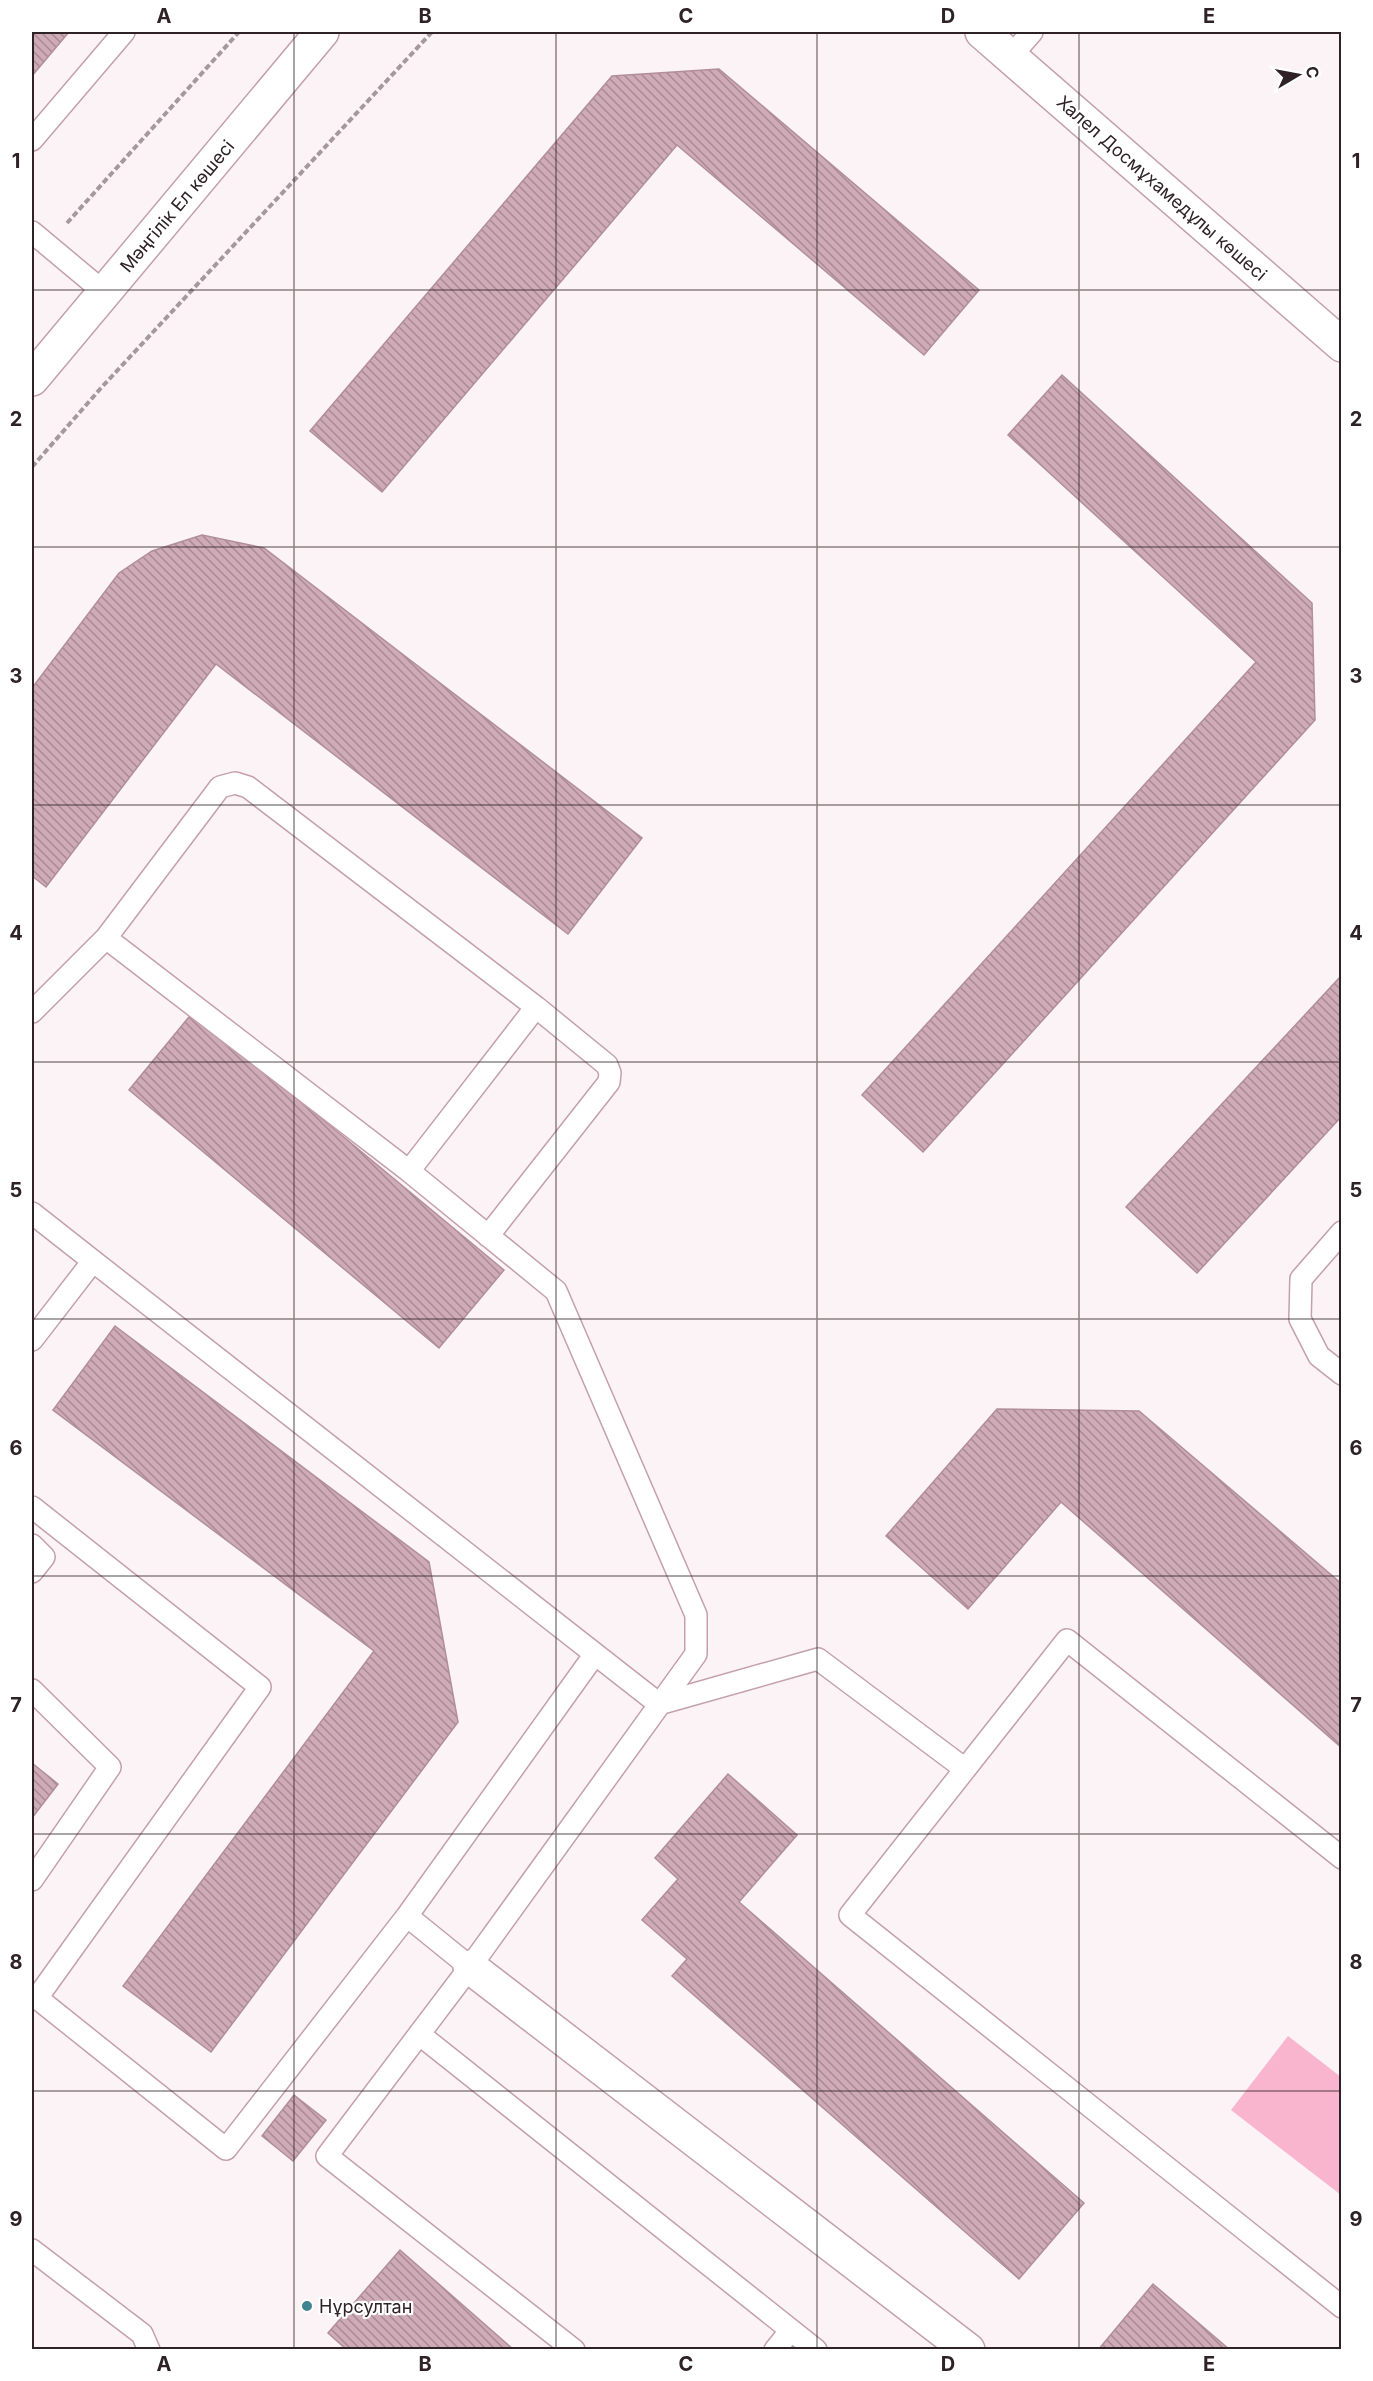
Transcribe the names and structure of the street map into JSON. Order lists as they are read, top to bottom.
{
  "streets": {
    "street": ["Халел Досмұхамедұлы көшесі", "Мәңгілік Ел көшесі"]
  },
  "places": ["Нұрсултан"],
  "north": "right",
  "grid": {
    "columns": [
      "A",
      "B",
      "C",
      "D",
      "E"
    ],
    "rows": [
      "1",
      "2",
      "3",
      "4",
      "5",
      "6",
      "7",
      "8",
      "9"
    ]
  }
}
